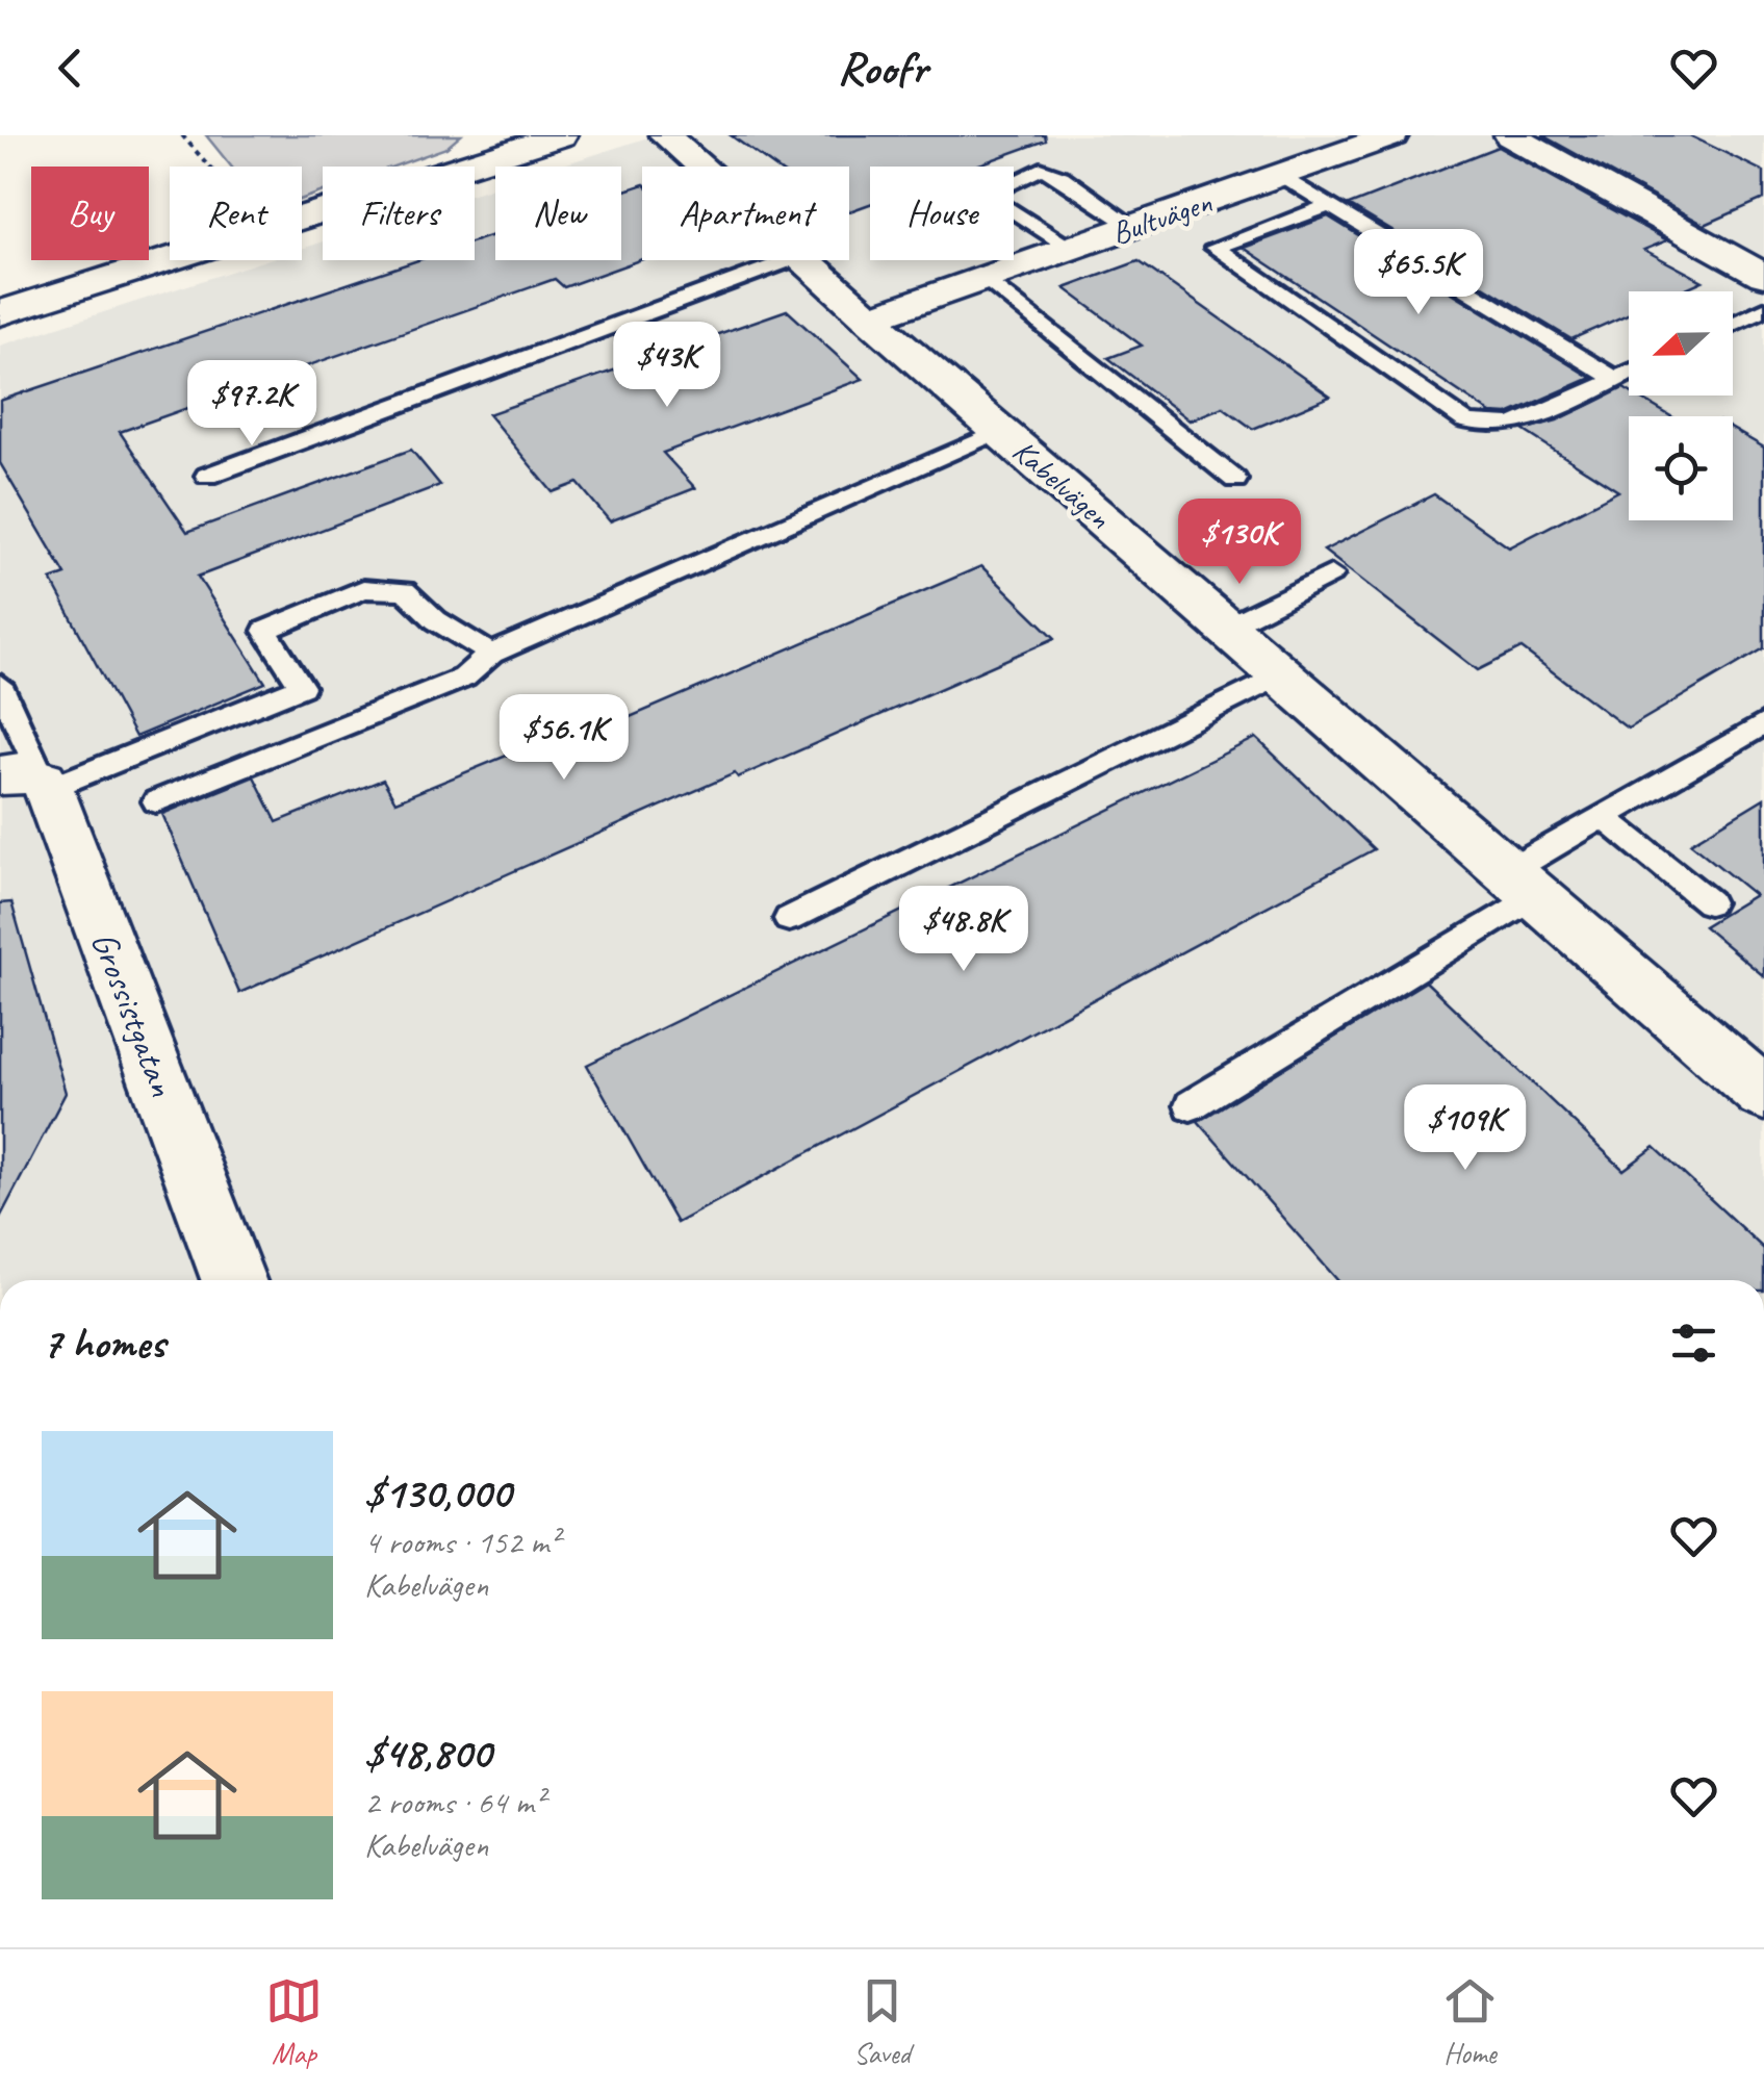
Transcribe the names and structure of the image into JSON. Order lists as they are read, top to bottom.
{
  "streets": {
    "street": ["Bultvägen", "Kabelvägen", "Grossistgatan"]
  },
  "crossings": [
    ["Bultvägen", "Kabelvägen"]
  ],
  "north": "left",
  "page": {
    "header": "Roofr",
    "chip": [
      "Buy",
      "Rent",
      "Filters",
      "New",
      "Apartment",
      "House"
    ],
    "price": [
      "$65.5K",
      "$43K",
      "$97.2K",
      "$130K",
      "$56.1K",
      "$48.8K",
      "$109K"
    ],
    "heading": "7 homes",
    "list": [
      {
        "name": "$130,000",
        "note": "4 rooms · 152 m² · Kabelvägen"
      },
      {
        "name": "$48,800",
        "note": "2 rooms · 64 m² · Kabelvägen"
      }
    ],
    "tabs": ["Map", "Saved", "Home"]
  }
}
